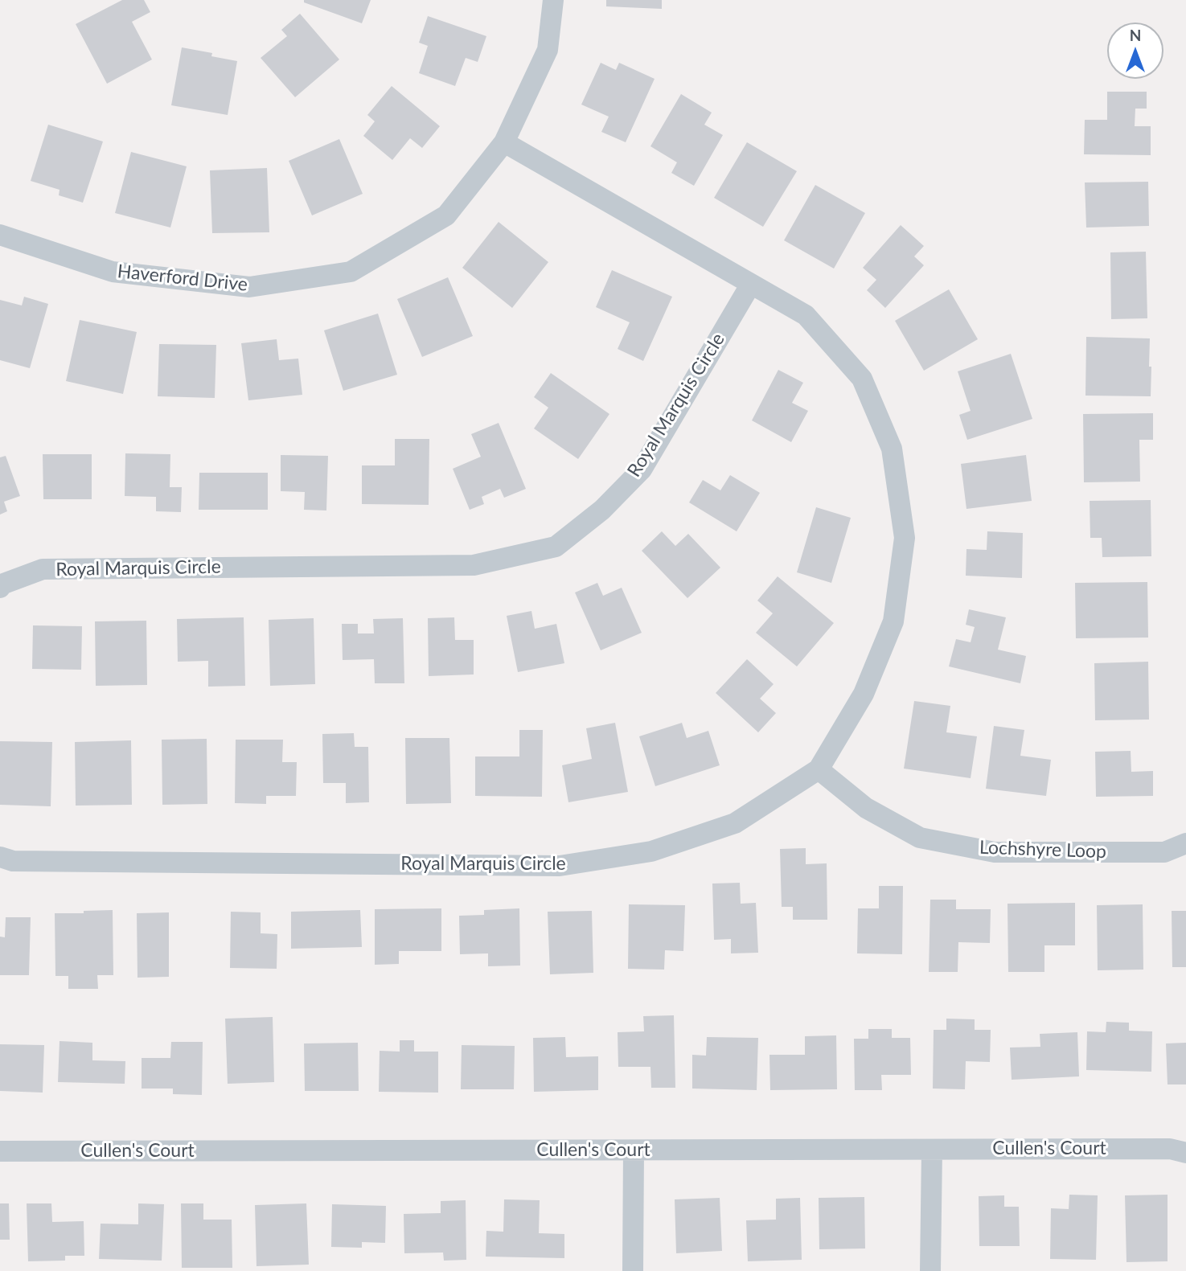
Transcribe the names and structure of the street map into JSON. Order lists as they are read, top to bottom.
{
  "streets": {
    "street": [
      "Haverford Drive",
      "Royal Marquis Circle",
      "Lochshyre Loop",
      "Cullen's Court"
    ]
  },
  "crossings": [
    ["Haverford Drive", "Royal Marquis Circle"],
    ["Royal Marquis Circle", "Lochshyre Loop"]
  ],
  "north": "top"
}
